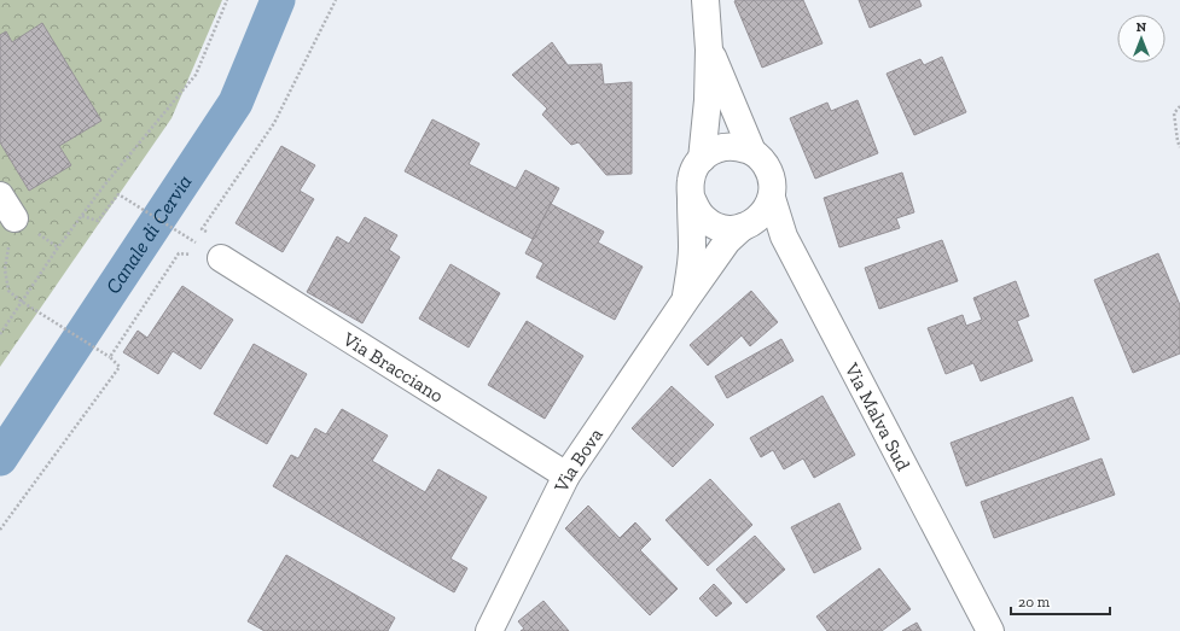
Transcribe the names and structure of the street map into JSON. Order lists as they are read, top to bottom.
{
  "streets": {
    "street": ["Via Bracciano", "Via Malva Sud", "Via Bova"]
  },
  "crossings": [
    ["Via Bracciano", "Via Bova"],
    ["Via Malva Sud", "Via Bova"]
  ],
  "water": ["Canale di Cervia"],
  "scale_bar": "20 m",
  "north": "top"
}
